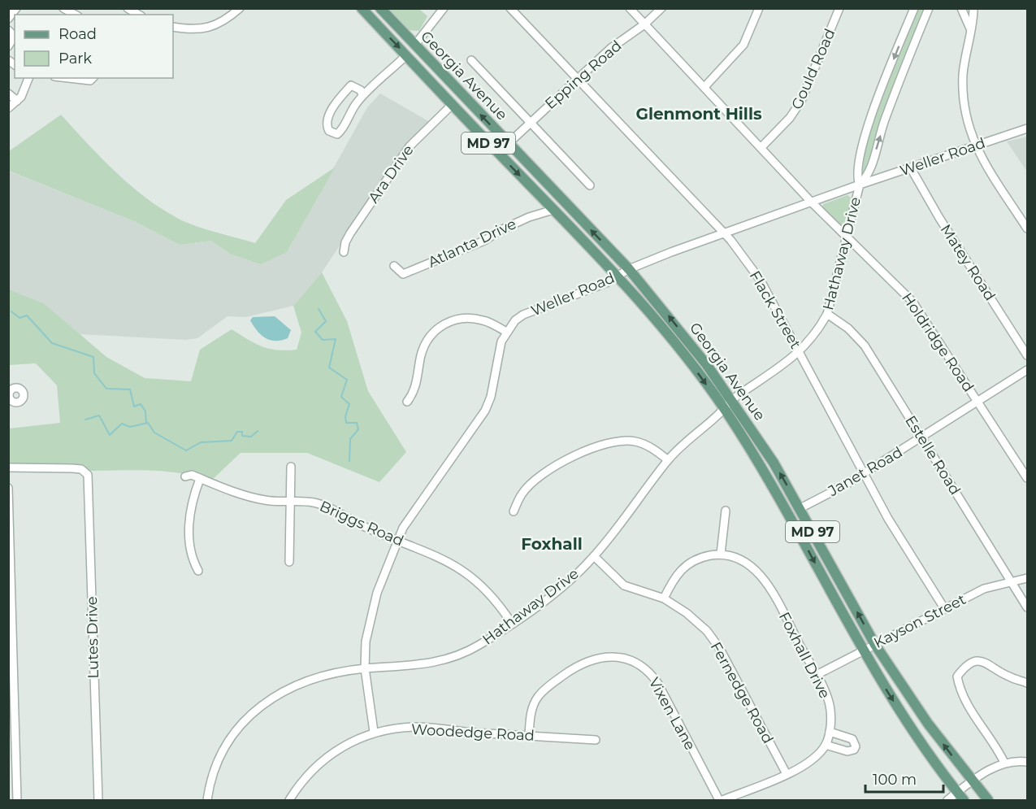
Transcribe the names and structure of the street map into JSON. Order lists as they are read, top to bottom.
{
  "streets": {
    "main road": ["Georgia Avenue", "MD 97"],
    "street": [
      "Gould Road",
      "Epping Road",
      "Weller Road",
      "Ara Drive",
      "Atlanta Drive",
      "Hathaway Drive",
      "Matey Road",
      "Flack Street",
      "Holdridge Road",
      "Estelle Road",
      "Janet Road",
      "Briggs Road",
      "Kayson Street",
      "Lutes Drive",
      "Foxhall Drive",
      "Fernedge Road",
      "Vixen Lane",
      "Woodedge Road"
    ]
  },
  "crossings": [
    ["Gould Road", "Holdridge Road"],
    ["Epping Road", "Georgia Avenue"],
    ["Epping Road", "Flack Street"],
    ["Epping Road", "Holdridge Road"],
    ["Georgia Avenue", "Weller Road"],
    ["Georgia Avenue", "Ara Drive"],
    ["Georgia Avenue", "Atlanta Drive"],
    ["Georgia Avenue", "Hathaway Drive"],
    ["Georgia Avenue", "Janet Road"],
    ["Georgia Avenue", "Kayson Street"],
    ["Weller Road", "Hathaway Drive"],
    ["Weller Road", "Matey Road"],
    ["Weller Road", "Flack Street"],
    ["Weller Road", "Holdridge Road"],
    ["Weller Road", "Briggs Road"],
    ["Weller Road", "Woodedge Road"],
    ["Hathaway Drive", "Flack Street"],
    ["Hathaway Drive", "Holdridge Road"],
    ["Hathaway Drive", "Estelle Road"],
    ["Hathaway Drive", "Briggs Road"],
    ["Hathaway Drive", "Fernedge Road"],
    ["Flack Street", "Janet Road"],
    ["Flack Street", "Kayson Street"],
    ["Holdridge Road", "Janet Road"],
    ["Estelle Road", "Janet Road"],
    ["Estelle Road", "Kayson Street"],
    ["Kayson Street", "Foxhall Drive"],
    ["Foxhall Drive", "Fernedge Road"],
    ["Foxhall Drive", "Vixen Lane"],
    ["Vixen Lane", "Woodedge Road"]
  ],
  "districts": ["Glenmont Hills", "Foxhall"],
  "legend": ["Road", "Park"],
  "scale_bar": "100 m"
}
